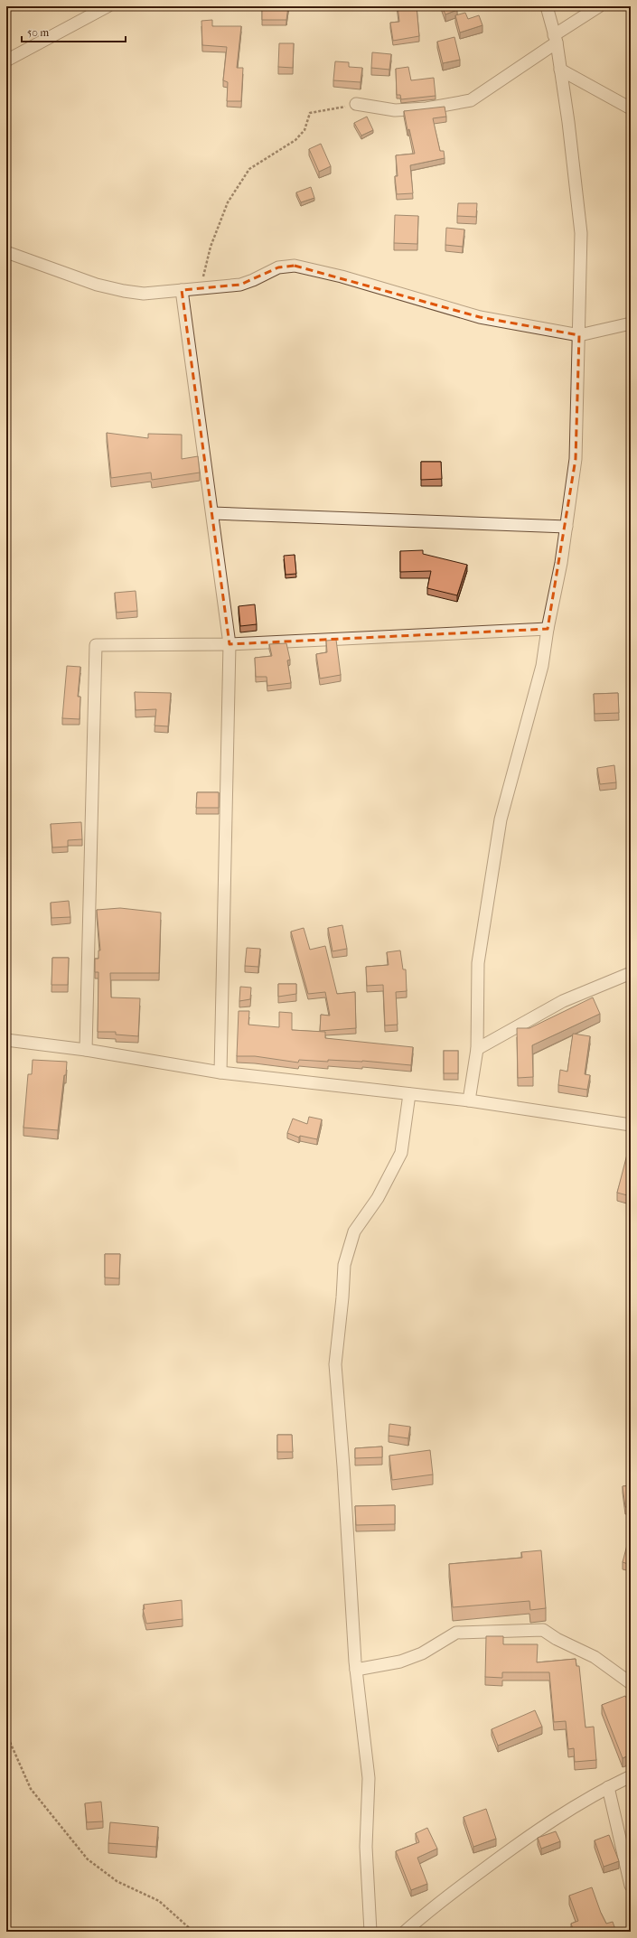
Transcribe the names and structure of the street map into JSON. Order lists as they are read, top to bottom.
{
  "scale_bar": "50 m"
}
